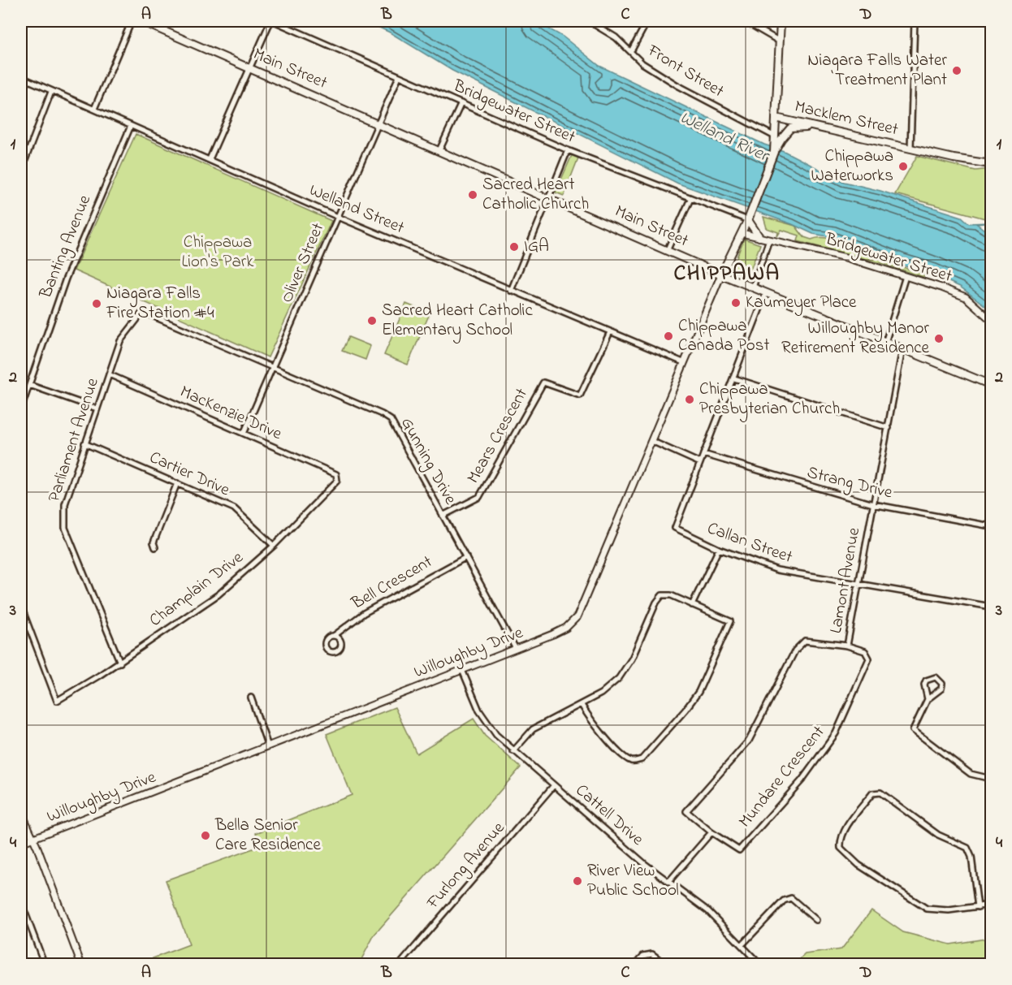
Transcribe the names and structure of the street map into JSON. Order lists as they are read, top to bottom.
{
  "streets": {
    "main road": ["Main Street", "Macklem Street"],
    "street": [
      "Front Street",
      "Bridgewater Street",
      "Welland Street",
      "Banting Avenue",
      "Oliver Street",
      "MacKenzie Drive",
      "Mears Crescent",
      "Parliament Avenue",
      "Gunning Drive",
      "Cartier Drive",
      "Strang Drive",
      "Callan Street",
      "Lamont Avenue",
      "Bell Crescent",
      "Champlain Drive",
      "Willoughby Drive",
      "Mundare Crescent",
      "Cattell Drive",
      "Furlong Avenue"
    ]
  },
  "crossings": [
    ["Main Street", "Oliver Street"],
    ["Main Street", "Lamont Avenue"],
    ["Main Street", "Willoughby Drive"],
    ["Bridgewater Street", "Oliver Street"],
    ["Welland Street", "Banting Avenue"],
    ["Welland Street", "Oliver Street"],
    ["Welland Street", "Mears Crescent"],
    ["Welland Street", "Willoughby Drive"],
    ["Oliver Street", "MacKenzie Drive"],
    ["Oliver Street", "Gunning Drive"],
    ["MacKenzie Drive", "Parliament Avenue"],
    ["MacKenzie Drive", "Champlain Drive"],
    ["Mears Crescent", "Gunning Drive"],
    ["Parliament Avenue", "Gunning Drive"],
    ["Parliament Avenue", "Cartier Drive"],
    ["Parliament Avenue", "Champlain Drive"],
    ["Gunning Drive", "Bell Crescent"],
    ["Gunning Drive", "Willoughby Drive"],
    ["Cartier Drive", "Champlain Drive"],
    ["Strang Drive", "Lamont Avenue"],
    ["Callan Street", "Lamont Avenue"],
    ["Lamont Avenue", "Mundare Crescent"],
    ["Willoughby Drive", "Cattell Drive"],
    ["Cattell Drive", "Furlong Avenue"]
  ],
  "districts": ["CHIPPAWA"],
  "water": ["Welland River"],
  "parks": ["Chippawa Lion's Park"],
  "places": [
    "Niagara Falls Water Treatment Plant",
    "Chippawa Waterworks",
    "Sacred Heart Catholic Church",
    "IGA",
    "Kaumeyer Place",
    "Niagara Falls Fire Station #4",
    "Sacred Heart Catholic Elementary School",
    "Chippawa Canada Post",
    "Willoughby Manor Retirement Residence",
    "Chippawa Presbyterian Church",
    "Bella Senior Care Residence",
    "River View Public School"
  ],
  "grid": {
    "columns": [
      "A",
      "B",
      "C",
      "D"
    ],
    "rows": [
      "1",
      "2",
      "3",
      "4"
    ]
  }
}
